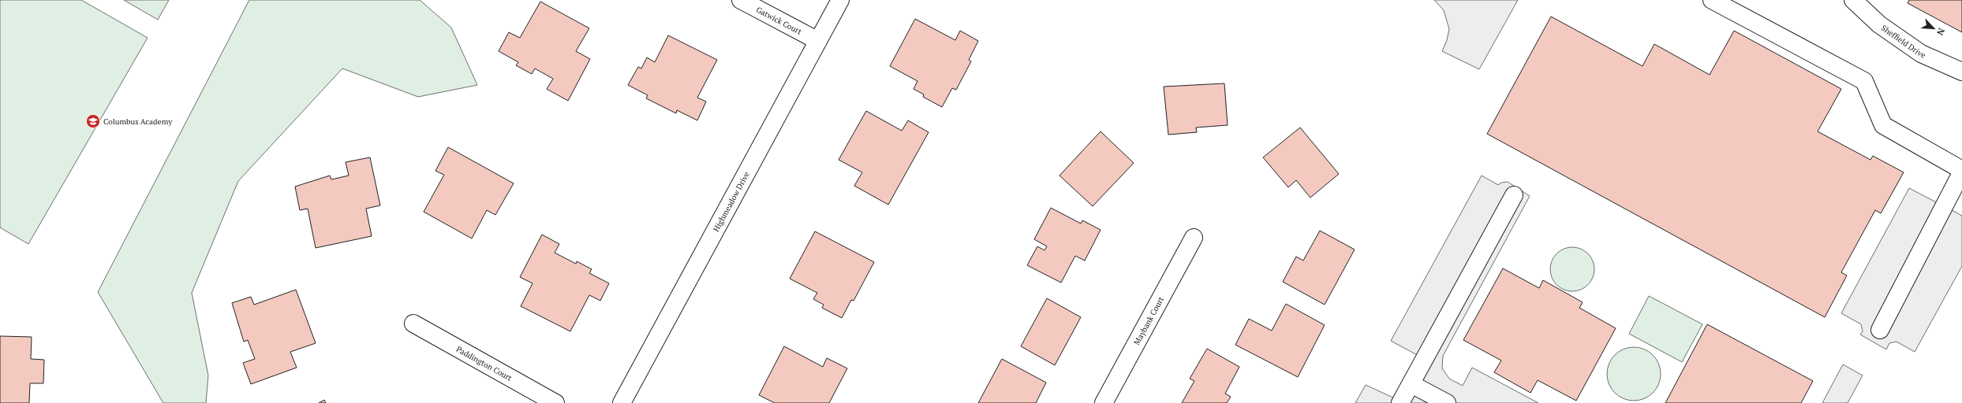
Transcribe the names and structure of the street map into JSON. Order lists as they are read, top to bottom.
{
  "streets": {
    "street": [
      "Gatwick Court",
      "Sheffield Drive",
      "Highmeadow Drive",
      "Maybank Court",
      "Paddington Court"
    ]
  },
  "crossings": [
    ["Gatwick Court", "Highmeadow Drive"]
  ],
  "places": {
    "school or university": ["Columbus Academy"]
  },
  "north": "bottom right"
}
